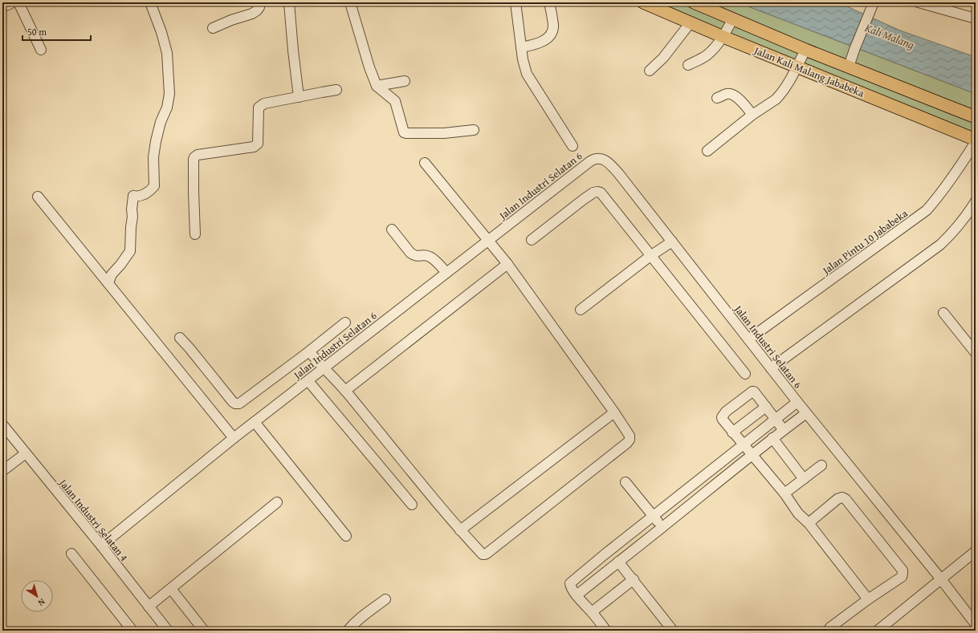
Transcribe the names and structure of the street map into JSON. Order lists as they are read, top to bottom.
{
  "streets": {
    "main road": ["Jalan Kali Malang Jababeka"],
    "street": ["Jalan Industri Selatan 6", "Jalan Pintu 10 Jababeka", "Jalan Industri Selatan 4"]
  },
  "crossings": [
    ["Jalan Industri Selatan 6", "Jalan Pintu 10 Jababeka"],
    ["Jalan Industri Selatan 6", "Jalan Industri Selatan 4"]
  ],
  "water": ["Kali Malang"],
  "scale_bar": "50 m",
  "north": "bottom right"
}
